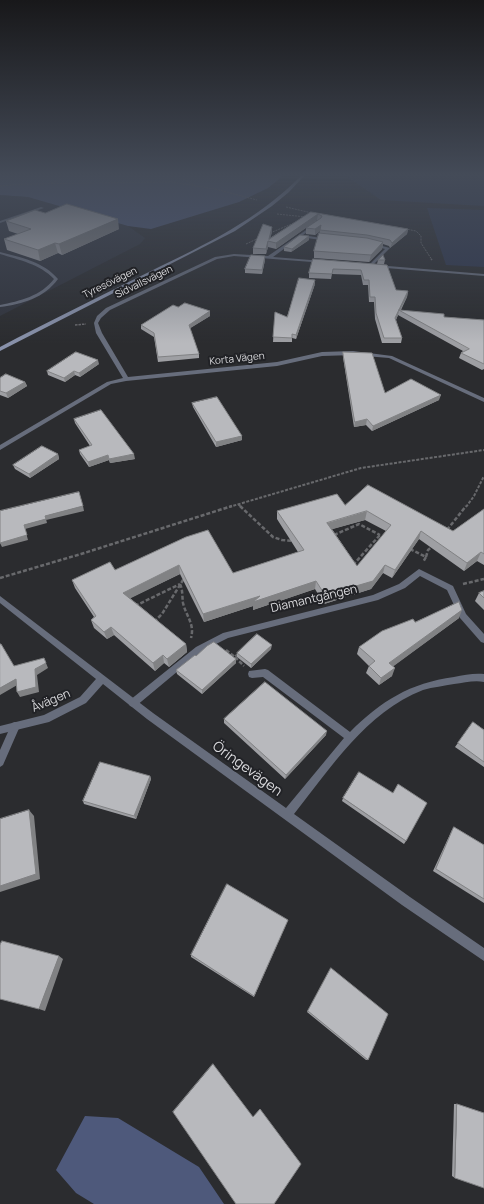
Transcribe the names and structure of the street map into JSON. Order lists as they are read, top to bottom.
{
  "streets": {
    "main road": ["Tyresövägen"],
    "street": [
      "Sidvallsvägen",
      "Korta Vägen",
      "Diamantgången",
      "Åvägen",
      "Öringevägen"
    ]
  },
  "crossings": [
    ["Sidvallsvägen", "Korta Vägen"],
    ["Diamantgången", "Öringevägen"],
    ["Åvägen", "Öringevägen"]
  ]
}
